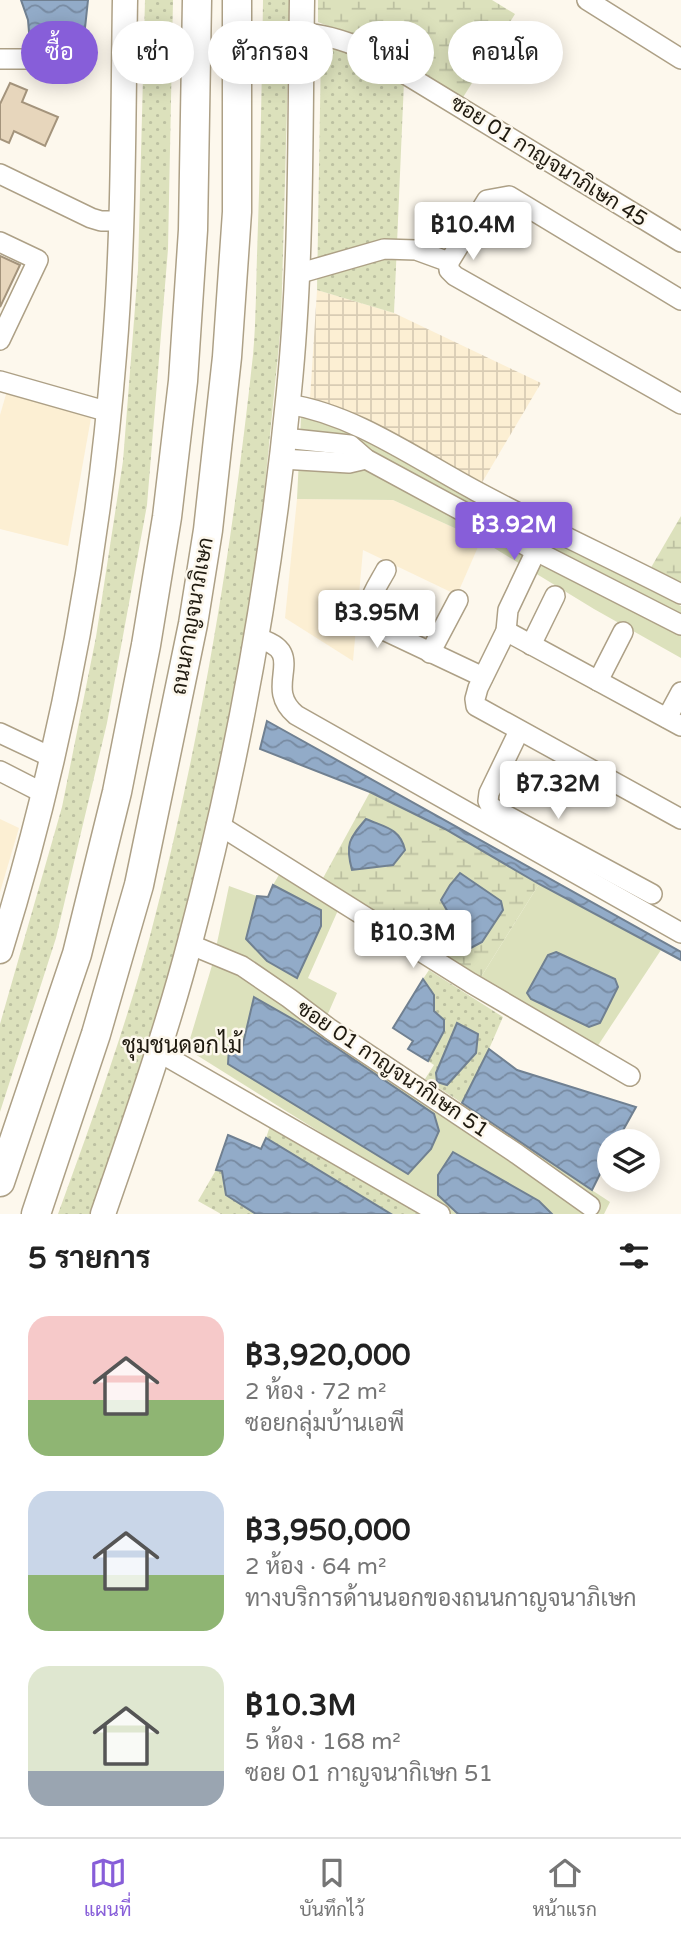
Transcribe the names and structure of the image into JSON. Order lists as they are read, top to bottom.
{
  "streets": {
    "highway": ["ถนนกาญจนาภิเษก"],
    "street": ["ซอย 01 กาญจนาภิเษก 45", "ซอย 01 กาญจนากิเษก 51"]
  },
  "districts": ["ชุมชนดอกไม้"],
  "page": {
    "chip": [
      "ซื้อ",
      "เช่า",
      "ตัวกรอง",
      "ใหม่",
      "คอนโด"
    ],
    "price": [
      "฿10.4M",
      "฿3.92M",
      "฿3.95M",
      "฿7.32M",
      "฿10.3M"
    ],
    "heading": "5 รายการ",
    "list": [
      {
        "name": "฿3,920,000",
        "note": "2 ห้อง · 72 m² · ซอยกลุ่มบ้านเอพี"
      },
      {
        "name": "฿3,950,000",
        "note": "2 ห้อง · 64 m² · ทางบริการด้านนอกของถนนกาญจนาภิเษก"
      },
      {
        "name": "฿10.3M",
        "note": "5 ห้อง · 168 m² · ซอย 01 กาญจนากิเษก 51"
      }
    ],
    "tabs": ["แผนที่", "บันทึกไว้", "หน้าแรก"]
  }
}
